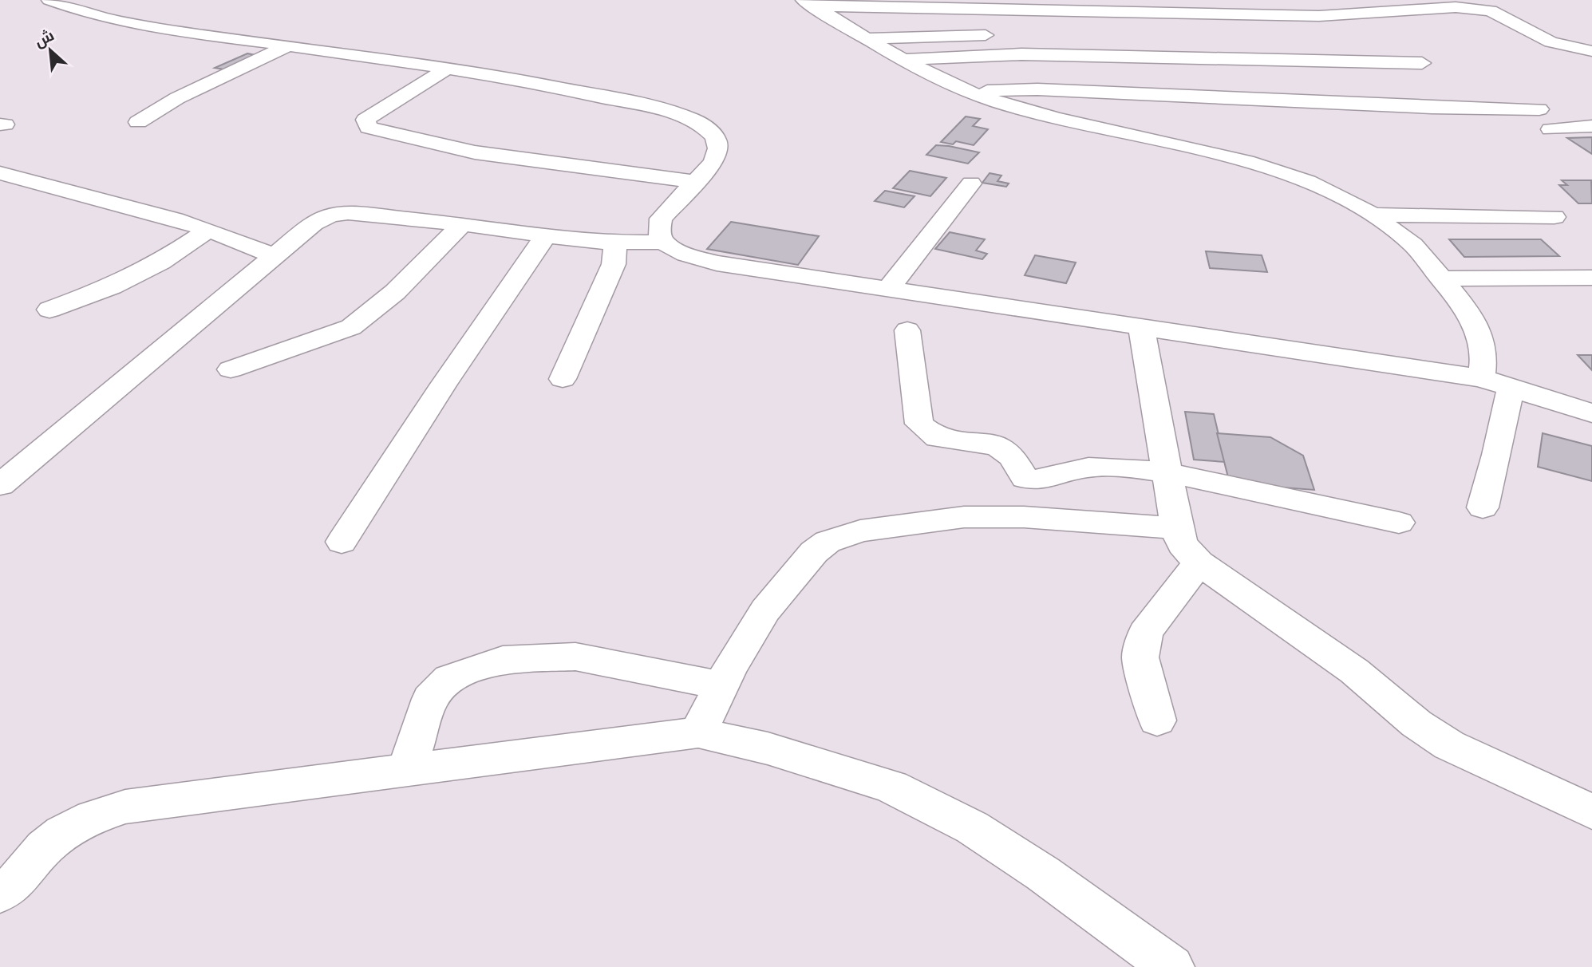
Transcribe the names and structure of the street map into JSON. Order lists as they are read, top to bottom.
{
  "north": "top left"
}
